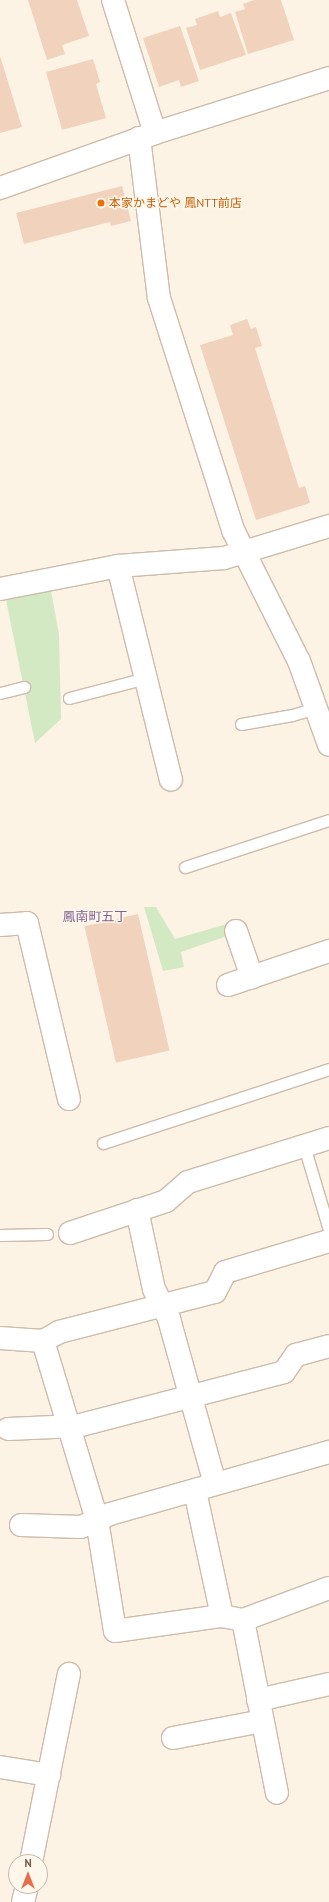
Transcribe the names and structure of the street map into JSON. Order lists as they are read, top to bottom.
{
  "districts": ["鳳南町五丁"],
  "places": ["本家かまどや 鳳NTT前店"],
  "north": "top"
}
